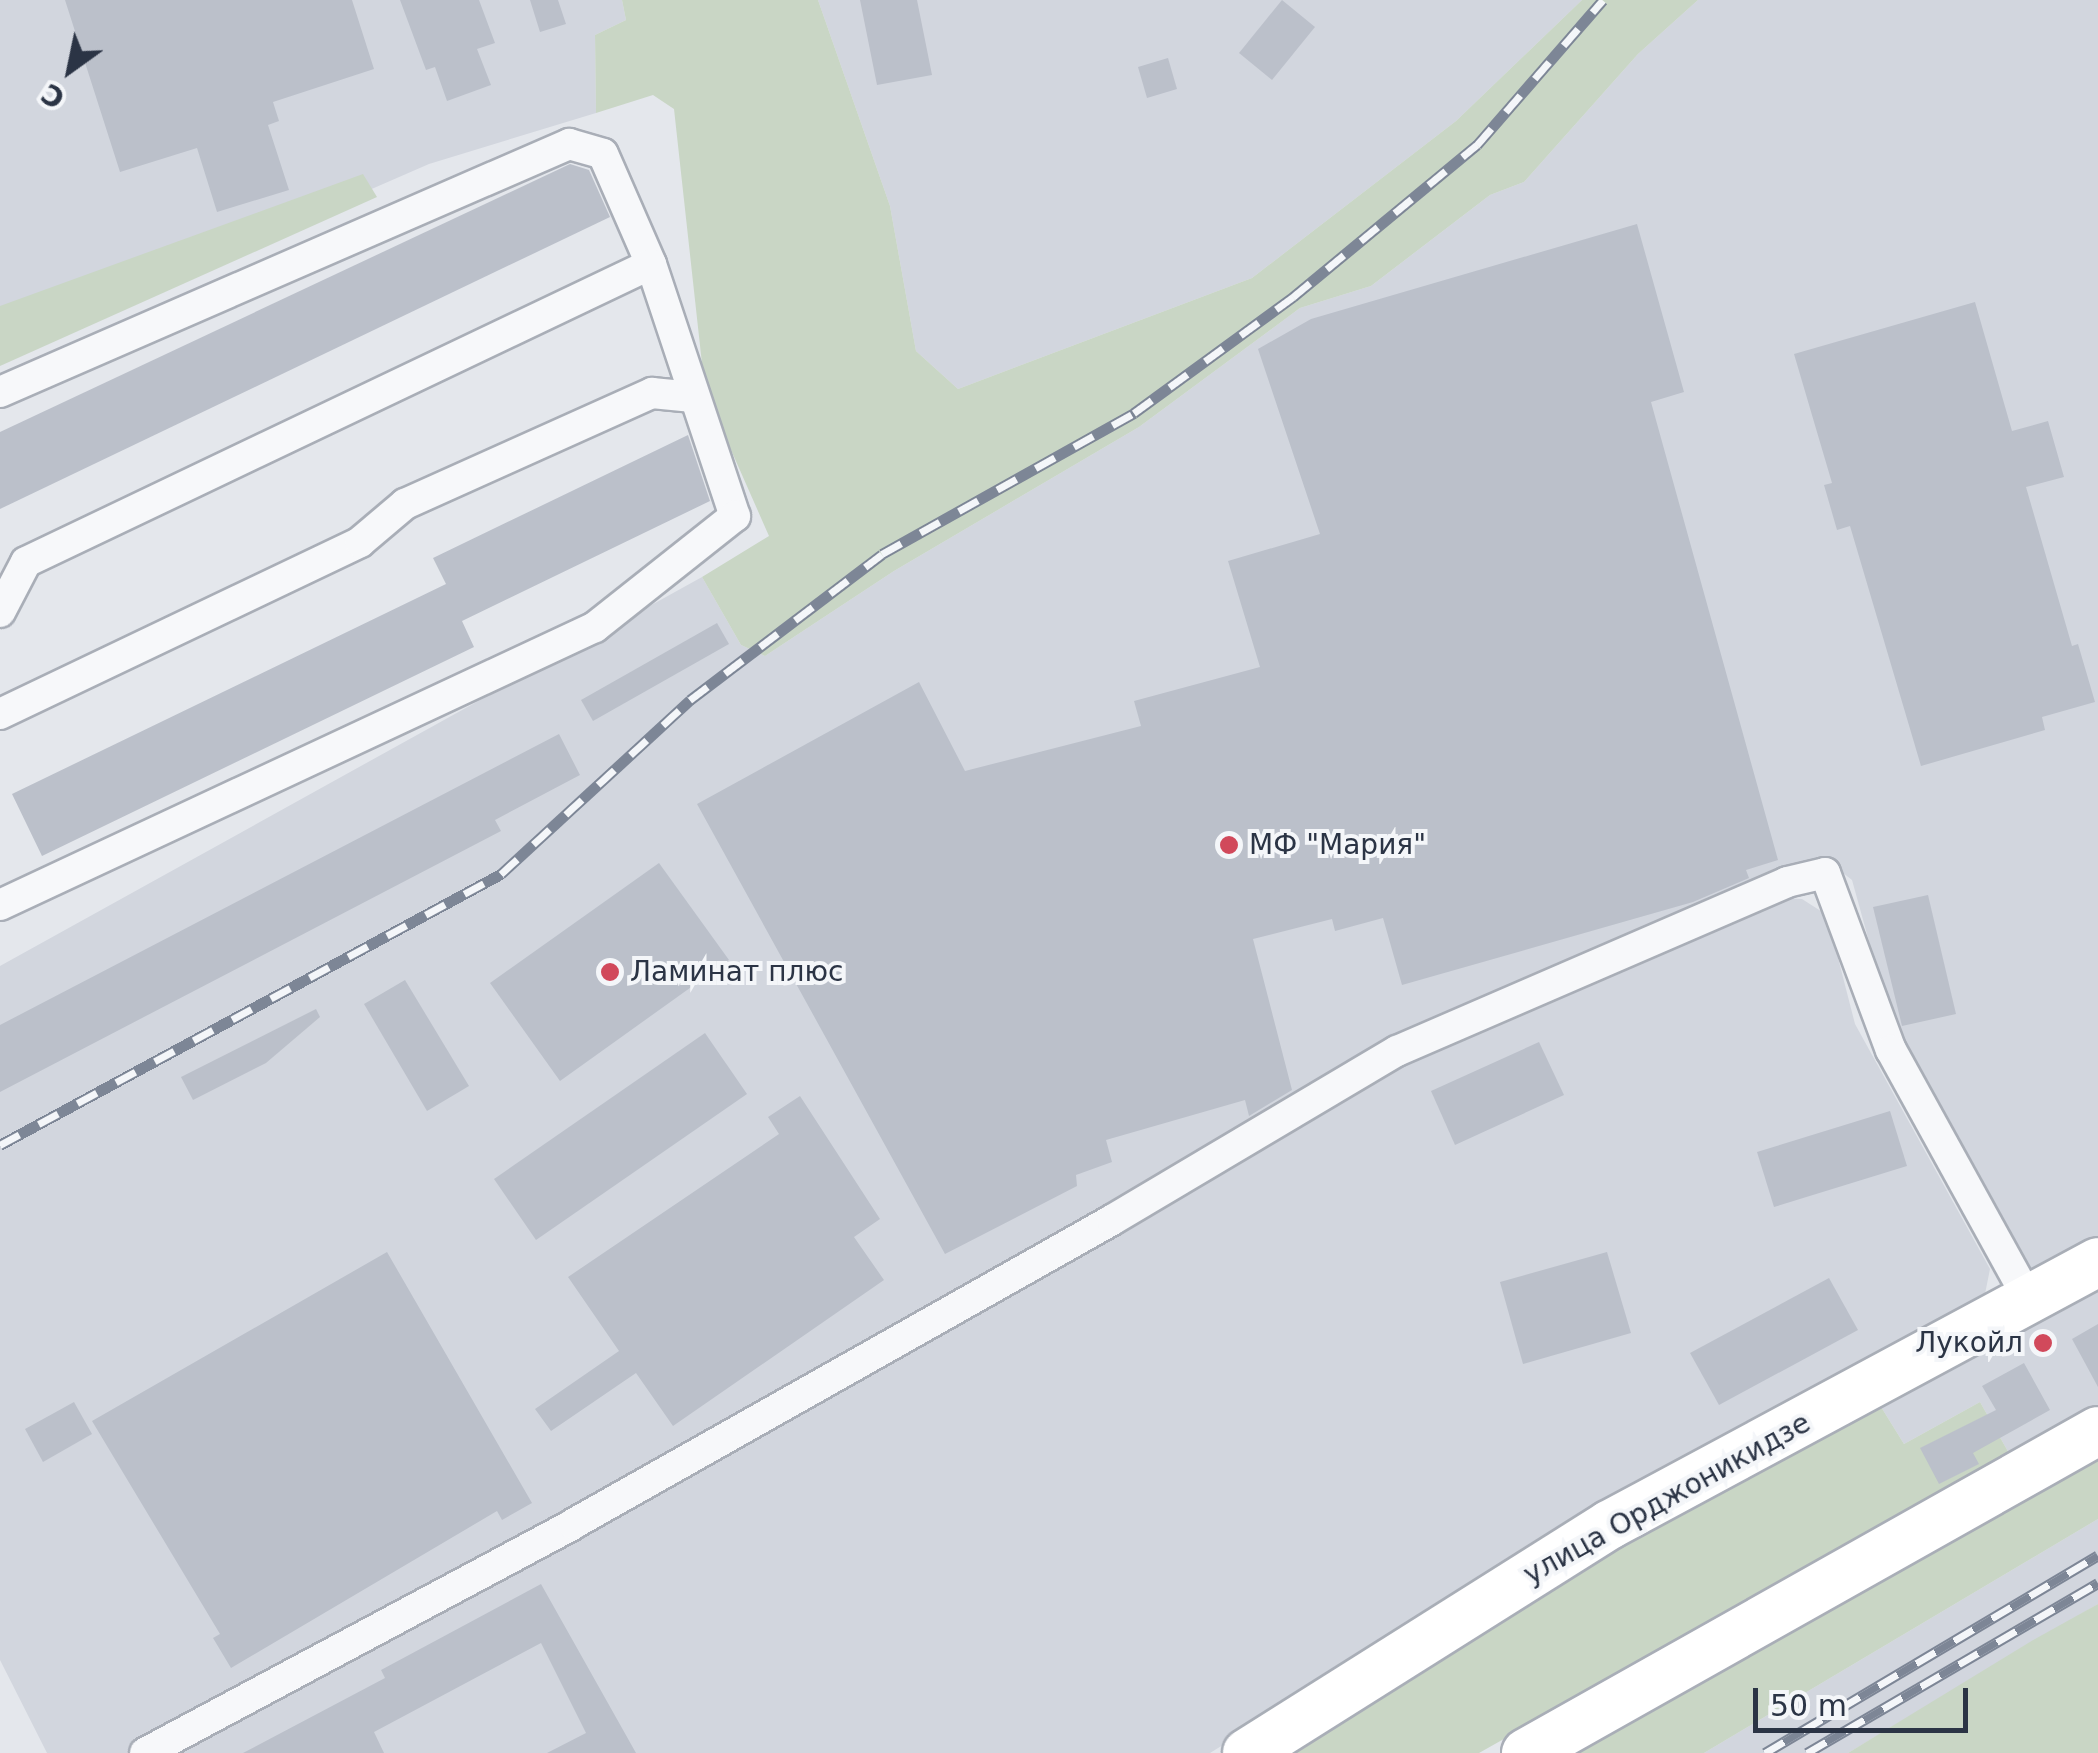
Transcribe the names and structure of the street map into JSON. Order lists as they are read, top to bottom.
{
  "streets": {
    "main road": ["улица Орджоникидзе"]
  },
  "places": ["МФ \"Мария\"", "Ламинат плюс", "Лукойл"],
  "scale_bar": "50 m",
  "north": "bottom left"
}
